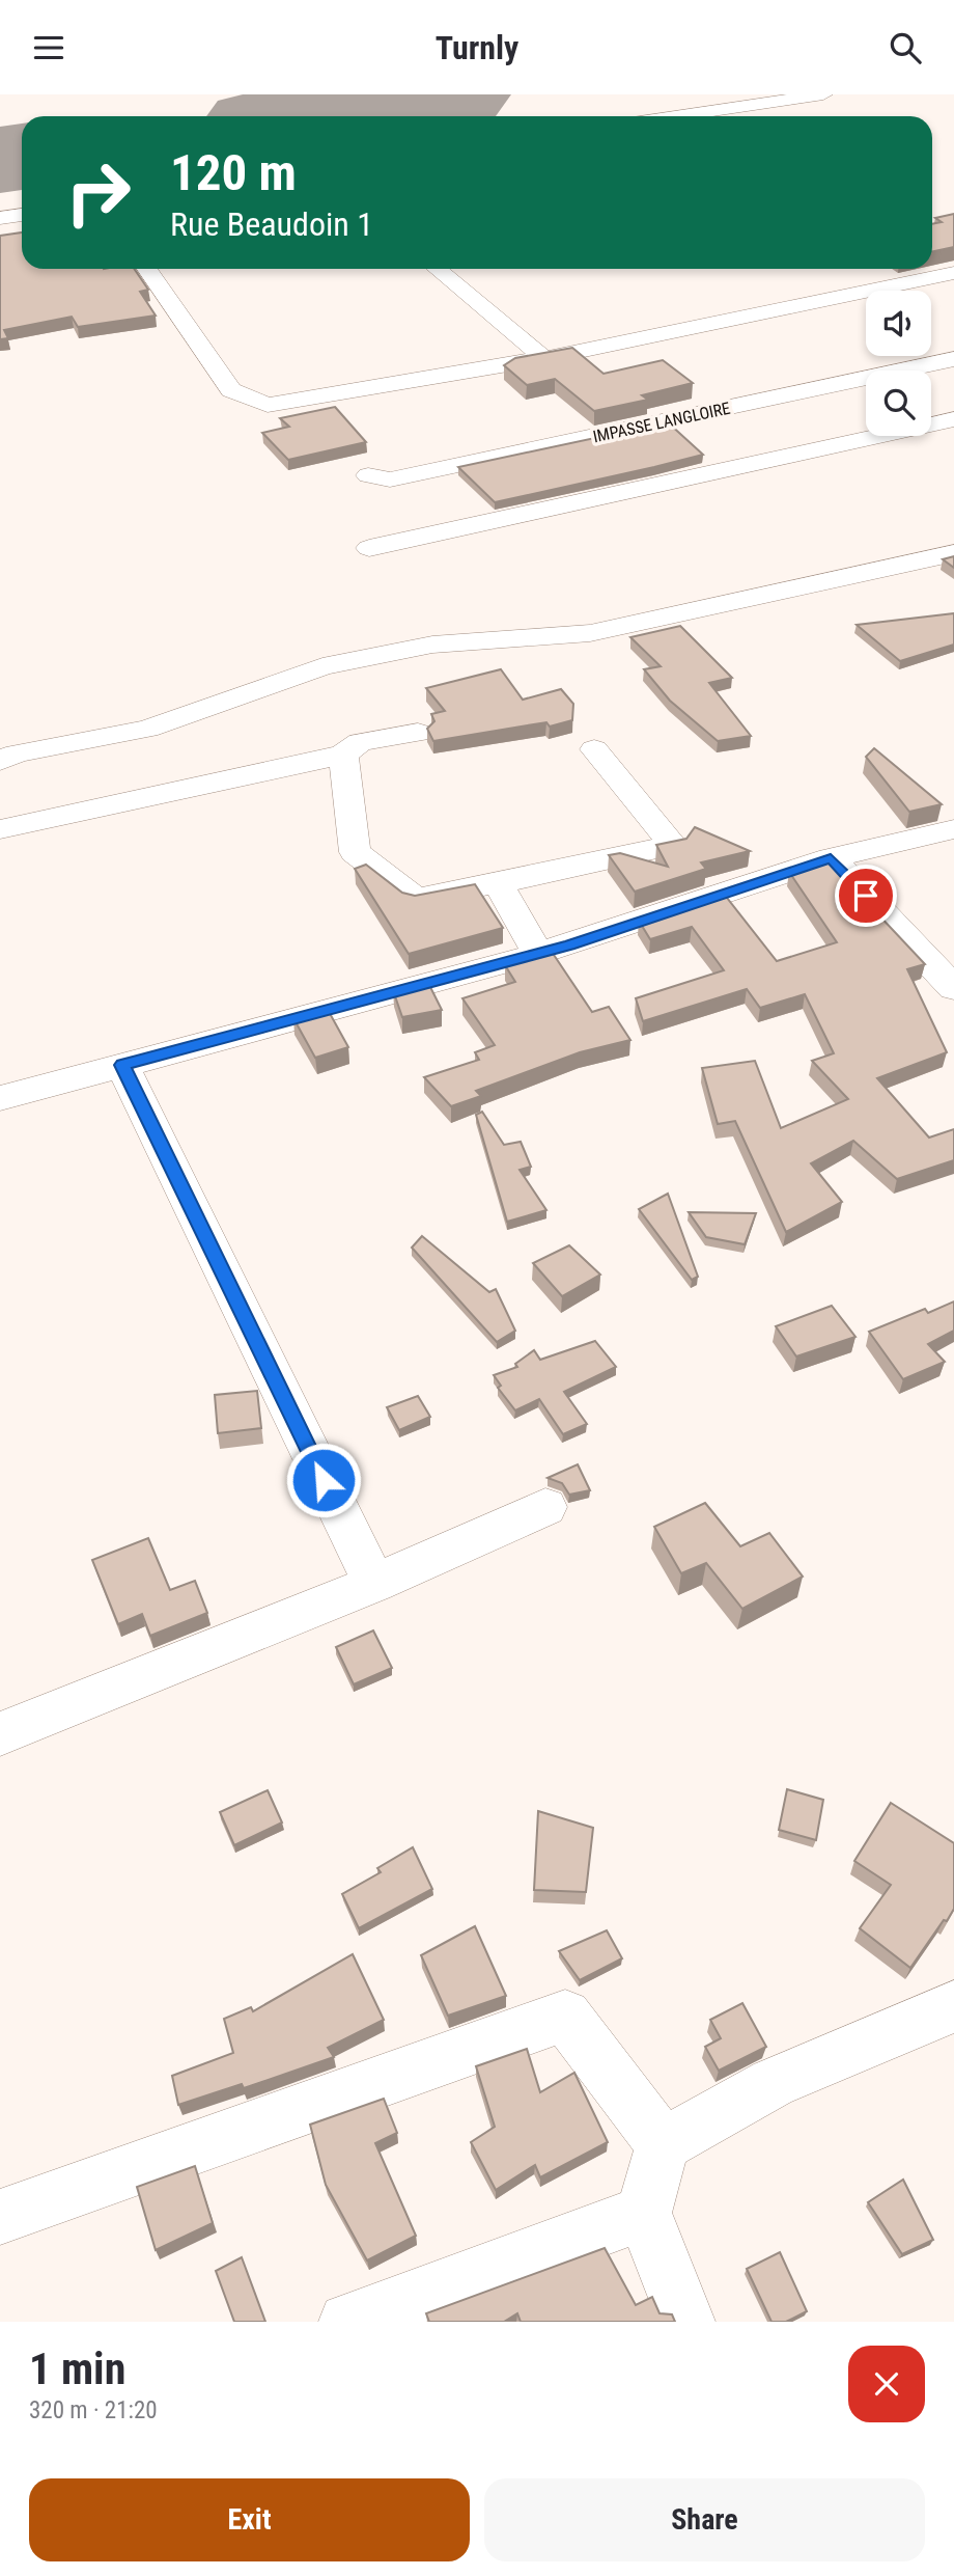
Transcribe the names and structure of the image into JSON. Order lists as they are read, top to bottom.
{
  "streets": {
    "street": ["IMPASSE LANGLOIRE"]
  },
  "page": {
    "header": "Turnly",
    "turn": ["120 m", "Rue Beaudoin 1"],
    "heading": ["1 min", "320 m · 21:20"],
    "buttons": ["Exit", "Share"]
  }
}
